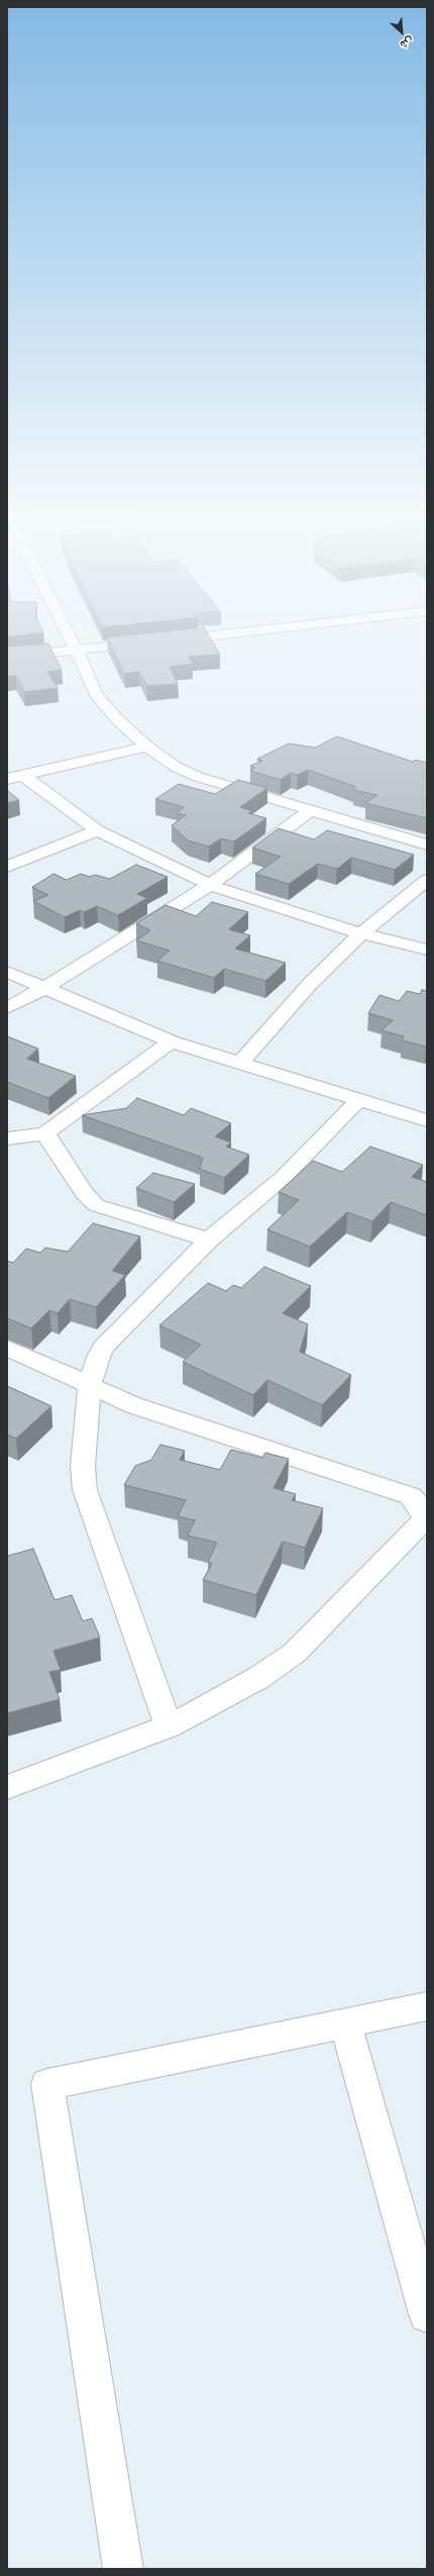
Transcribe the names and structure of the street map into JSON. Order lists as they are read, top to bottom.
{
  "north": "bottom right"
}
